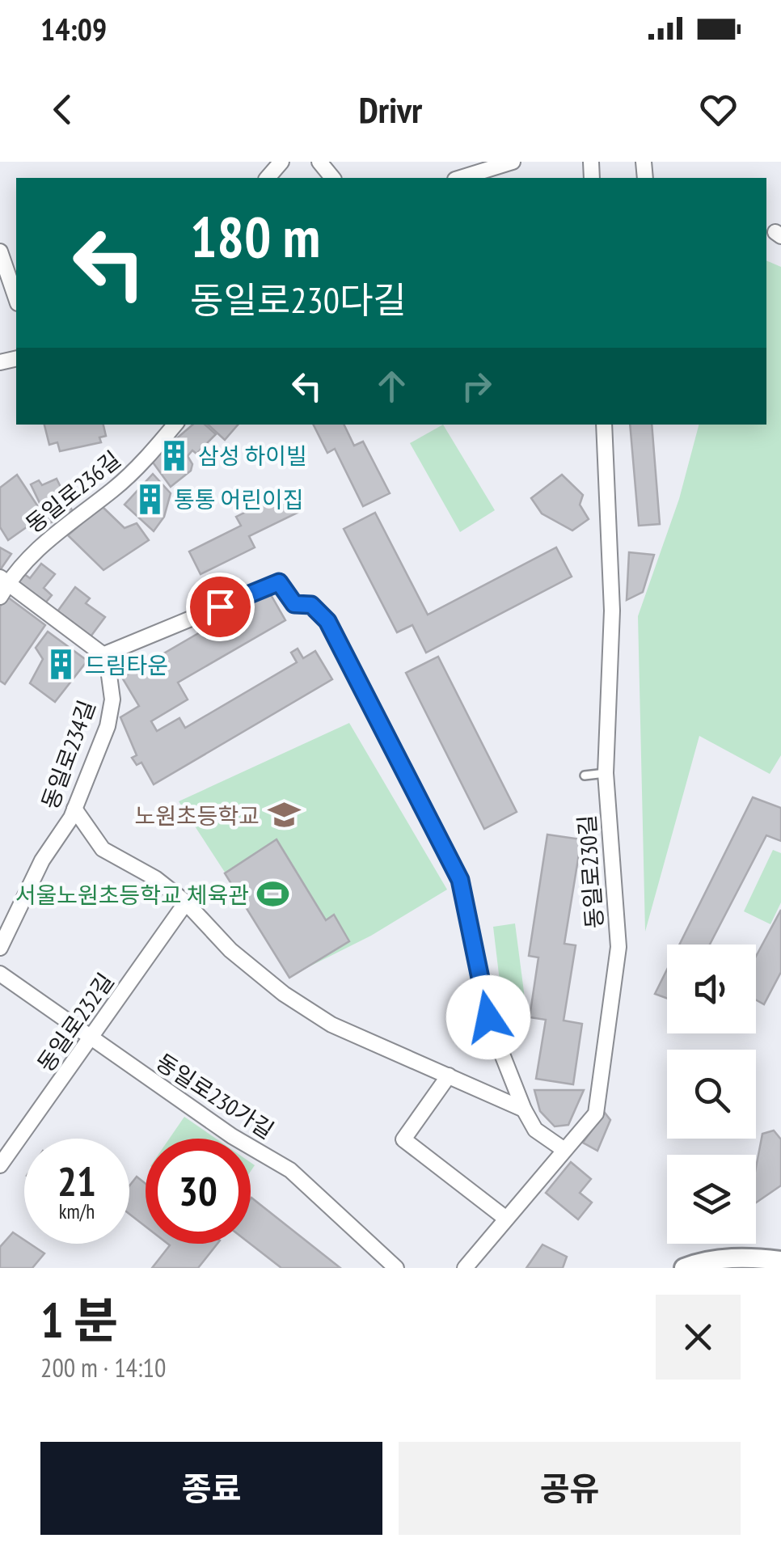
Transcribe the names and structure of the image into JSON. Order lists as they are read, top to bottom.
{
  "streets": {
    "street": [
      "동일로236길",
      "동일로234길",
      "동일로230길",
      "동일로232길",
      "동일로230가길"
    ]
  },
  "crossings": [
    ["동일로232길", "동일로230가길"]
  ],
  "places": {
    "building": ["삼성 하이빌", "통통 어린이집", "드림타운"],
    "school or university": ["노원초등학교"],
    "sports": ["서울노원초등학교 체육관"]
  },
  "page": {
    "status": "14:09",
    "header": "Drivr",
    "turn": ["180 m", "동일로230다길"],
    "speed": "21 km/h",
    "limit": "30",
    "heading": ["1 분", "200 m · 14:10"],
    "buttons": ["종료", "공유"]
  }
}
